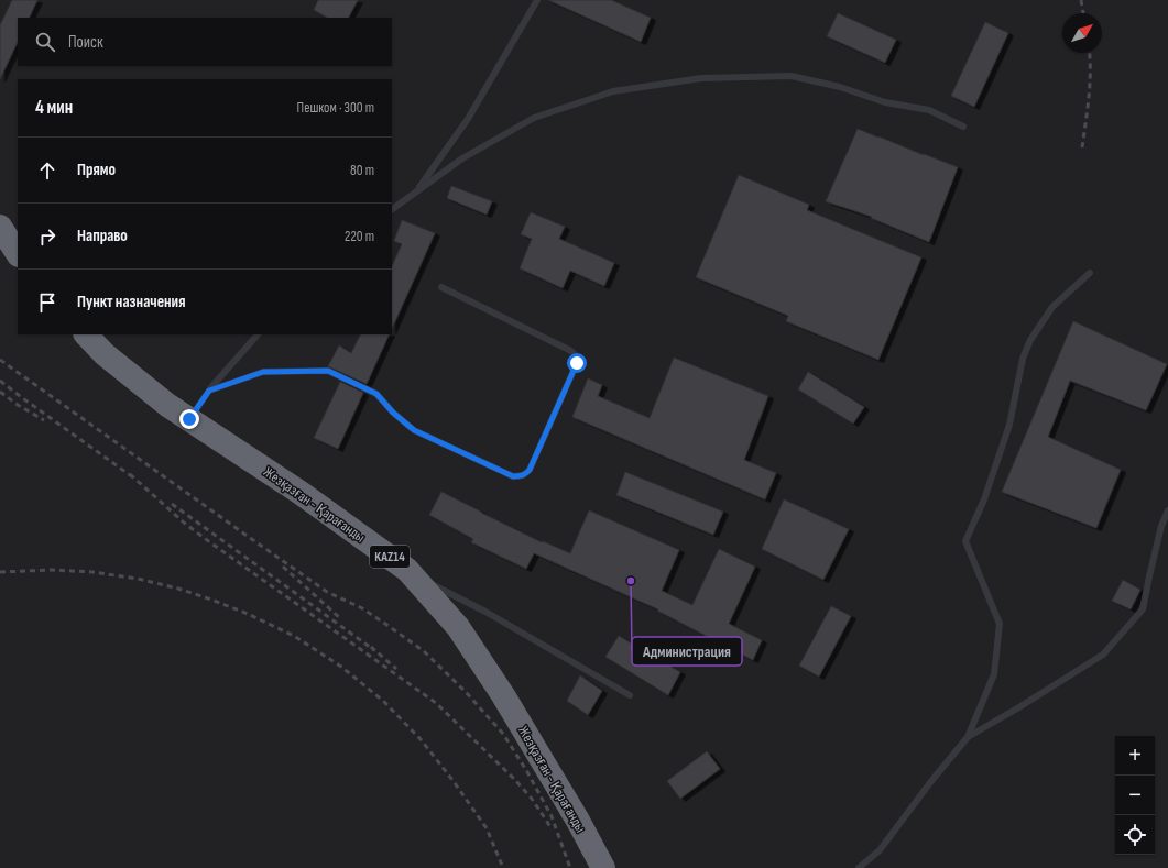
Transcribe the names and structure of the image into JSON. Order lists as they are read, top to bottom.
{
  "streets": {
    "highway": ["Жезқазған - Қарағанды", "KAZ14"]
  },
  "places": ["Администрация"],
  "north": "top right",
  "page": {
    "search": "Поиск",
    "heading": ["4 мин", "Пешком · 300 m"],
    "list": [
      ["Прямо", "80 m"],
      ["Направо", "220 m"],
      "Пункт назначения"
    ],
    "map_buttons": ["+", "−"]
  }
}
